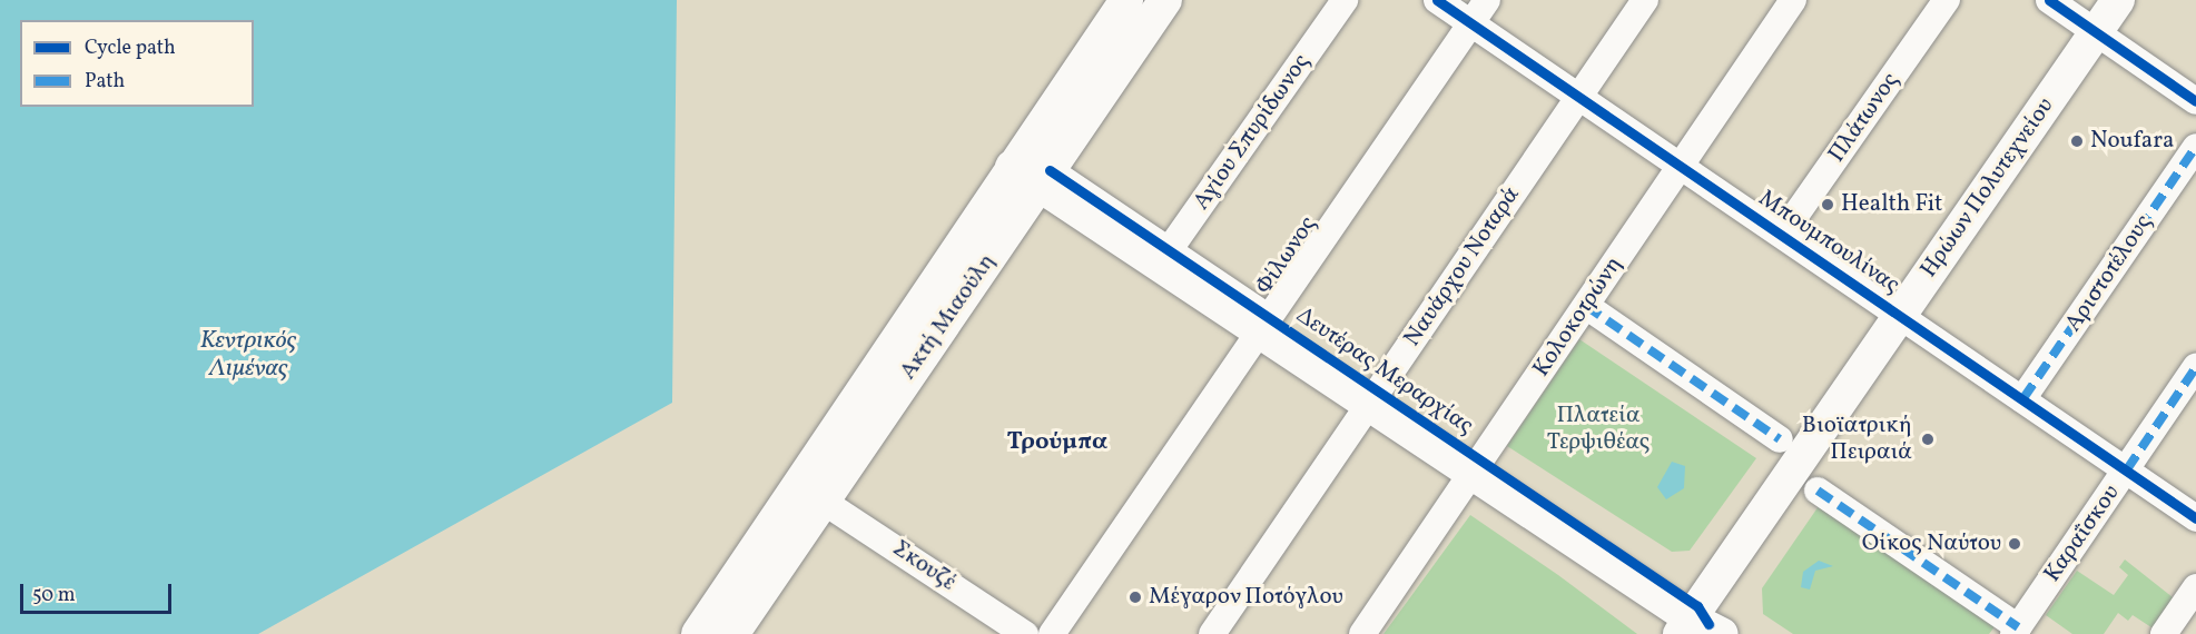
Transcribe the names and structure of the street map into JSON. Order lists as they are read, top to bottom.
{
  "streets": {
    "main road": ["Ηρώων Πολυτεχνείου", "Ακτή Μιαούλη", "Δευτέρας Μεραρχίας"],
    "street": [
      "Πλάτωνος",
      "Αγίου Σπυρίδωνος",
      "Μπουμπουλίνας",
      "Φίλωνος",
      "Ναυάρχου Νοταρά",
      "Αριστοτέλους",
      "Κολοκοτρώνη",
      "Καραΐσκου",
      "Σκουζέ"
    ]
  },
  "crossings": [
    ["Πλάτωνος", "Μπουμπουλίνας"],
    ["Αγίου Σπυρίδωνος", "Δευτέρας Μεραρχίας"],
    ["Ηρώων Πολυτεχνείου", "Μπουμπουλίνας"],
    ["Ηρώων Πολυτεχνείου", "Δευτέρας Μεραρχίας"],
    ["Μπουμπουλίνας", "Φίλωνος"],
    ["Μπουμπουλίνας", "Ναυάρχου Νοταρά"],
    ["Μπουμπουλίνας", "Αριστοτέλους"],
    ["Μπουμπουλίνας", "Κολοκοτρώνη"],
    ["Μπουμπουλίνας", "Καραΐσκου"],
    ["Φίλωνος", "Δευτέρας Μεραρχίας"],
    ["Ναυάρχου Νοταρά", "Δευτέρας Μεραρχίας"],
    ["Ακτή Μιαούλη", "Δευτέρας Μεραρχίας"],
    ["Ακτή Μιαούλη", "Σκουζέ"],
    ["Κολοκοτρώνη", "Δευτέρας Μεραρχίας"]
  ],
  "districts": ["Τρούμπα"],
  "water": ["Κεντρικός Λιμένας"],
  "parks": ["Πλατεία Τερψιθέας"],
  "places": [
    "Noufara",
    "Health Fit",
    "Βιοϊατρική Πειραιά",
    "Οίκος Ναύτου",
    "Μέγαρον Ποτόγλου"
  ],
  "legend": ["Cycle path", "Path"],
  "scale_bar": "50 m"
}
